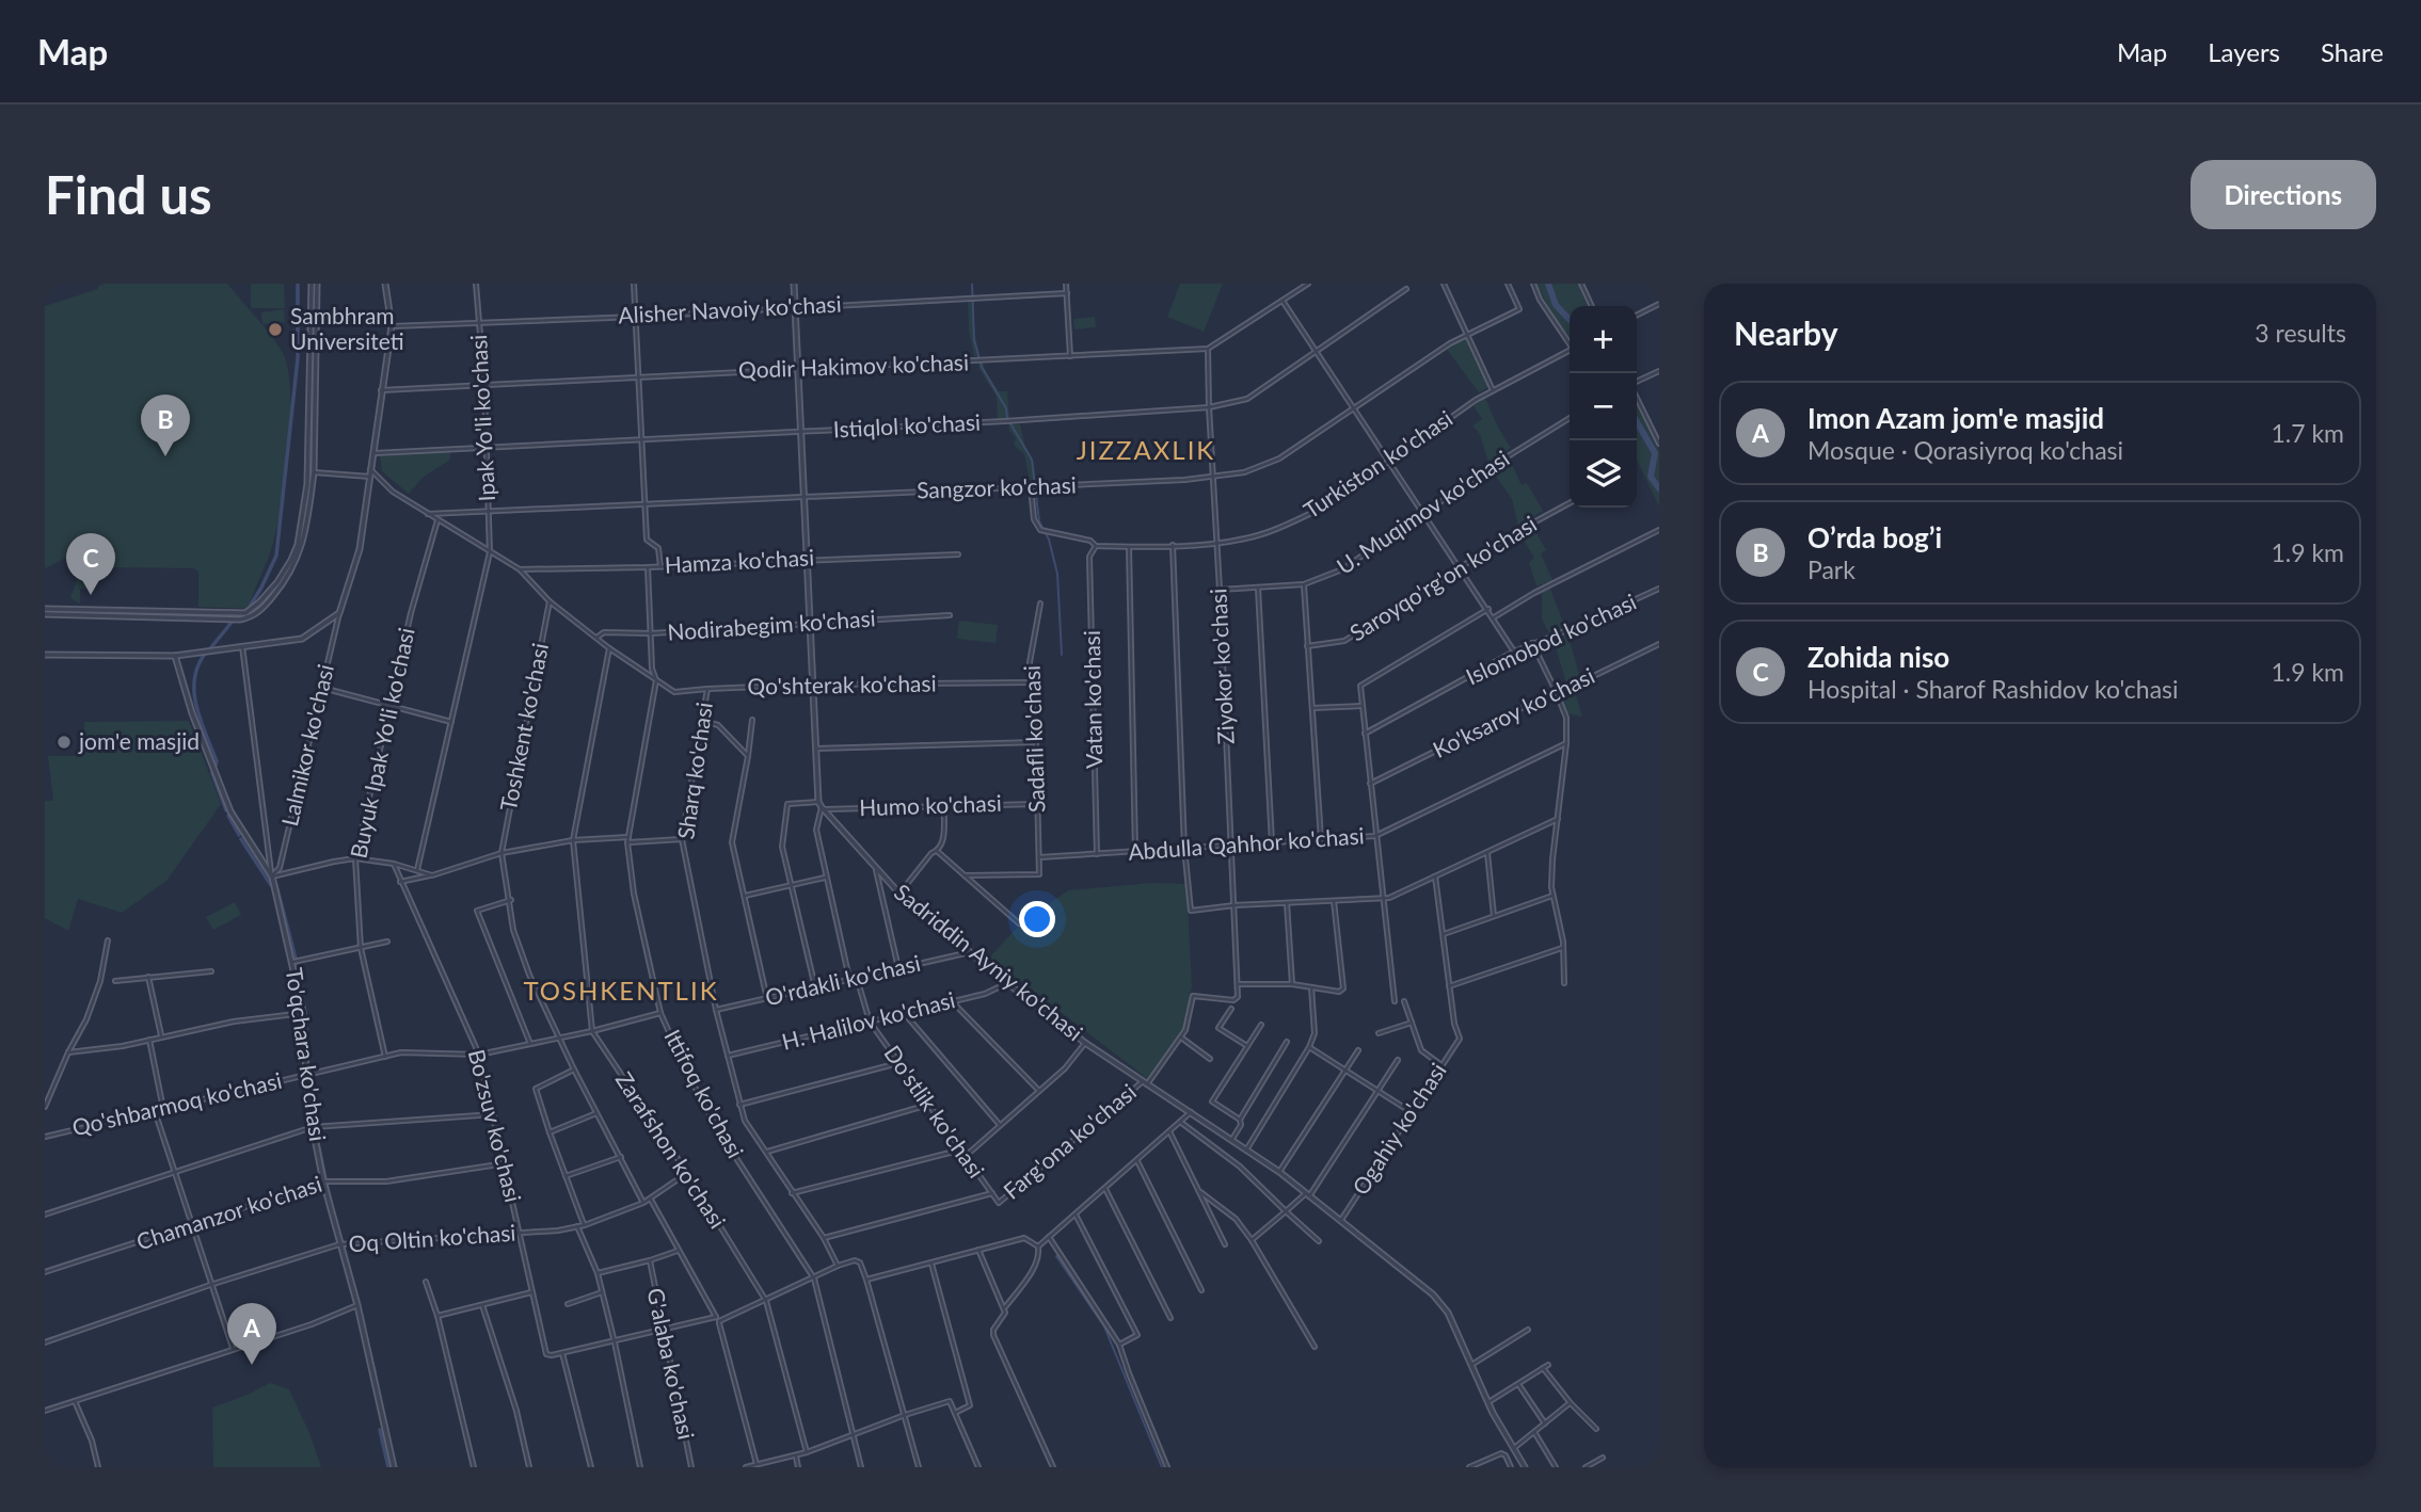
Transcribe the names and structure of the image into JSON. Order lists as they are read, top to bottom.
{
  "streets": {
    "street": [
      "Alisher Navoiy ko'chasi",
      "Qodir Hakimov ko'chasi",
      "Ipak Yo'li ko'chasi",
      "Istiqlol ko'chasi",
      "Turkiston ko'chasi",
      "Sangzor ko'chasi",
      "U. Muqimov ko'chasi",
      "Hamza ko'chasi",
      "Saroyqo'rg'on ko'chasi",
      "Nodirabegim ko'chasi",
      "Islomobod ko'chasi",
      "Ziyokor ko'chasi",
      "Qo'shterak ko'chasi",
      "Vatan ko'chasi",
      "Ko'ksaroy ko'chasi",
      "Toshkent ko'chasi",
      "Sadafli ko'chasi",
      "Buyuk Ipak Yo'li ko'chasi",
      "Lalmikor ko'chasi",
      "Sharq ko'chasi",
      "Humo ko'chasi",
      "Abdulla Qahhor ko'chasi",
      "Sadriddin Ayniy ko'chasi",
      "O'rdakli ko'chasi",
      "H. Halilov ko'chasi",
      "To'qchara ko'chasi",
      "Ittifoq ko'chasi",
      "Qo'shbarmoq ko'chasi",
      "Do'stlik ko'chasi",
      "Bo'zsuv ko'chasi",
      "Ogahiy ko'chasi",
      "Farg'ona ko'chasi",
      "Zarafshon ko'chasi",
      "Chamanzor ko'chasi",
      "Oq Oltin ko'chasi",
      "G'alaba ko'chasi"
    ]
  },
  "crossings": [
    ["Alisher Navoiy ko'chasi", "Ipak Yo'li ko'chasi"],
    ["Alisher Navoiy ko'chasi", "Sadriddin Ayniy ko'chasi"],
    ["Qodir Hakimov ko'chasi", "Ipak Yo'li ko'chasi"],
    ["Qodir Hakimov ko'chasi", "Ziyokor ko'chasi"],
    ["Qodir Hakimov ko'chasi", "Sadriddin Ayniy ko'chasi"],
    ["Ipak Yo'li ko'chasi", "Istiqlol ko'chasi"],
    ["Ipak Yo'li ko'chasi", "Sangzor ko'chasi"],
    ["Istiqlol ko'chasi", "Ziyokor ko'chasi"],
    ["Istiqlol ko'chasi", "Sadriddin Ayniy ko'chasi"],
    ["Turkiston ko'chasi", "Sangzor ko'chasi"],
    ["Turkiston ko'chasi", "Ziyokor ko'chasi"],
    ["Turkiston ko'chasi", "Vatan ko'chasi"],
    ["Sangzor ko'chasi", "Ziyokor ko'chasi"],
    ["Sangzor ko'chasi", "Sadriddin Ayniy ko'chasi"],
    ["U. Muqimov ko'chasi", "Ziyokor ko'chasi"],
    ["Hamza ko'chasi", "Qo'shterak ko'chasi"],
    ["Hamza ko'chasi", "Sadriddin Ayniy ko'chasi"],
    ["Hamza ko'chasi", "Ittifoq ko'chasi"],
    ["Nodirabegim ko'chasi", "Qo'shterak ko'chasi"],
    ["Nodirabegim ko'chasi", "Sadriddin Ayniy ko'chasi"],
    ["Nodirabegim ko'chasi", "Ittifoq ko'chasi"],
    ["Ziyokor ko'chasi", "Abdulla Qahhor ko'chasi"],
    ["Ziyokor ko'chasi", "Farg'ona ko'chasi"],
    ["Qo'shterak ko'chasi", "Toshkent ko'chasi"],
    ["Qo'shterak ko'chasi", "Sadafli ko'chasi"],
    ["Qo'shterak ko'chasi", "Sharq ko'chasi"],
    ["Qo'shterak ko'chasi", "Sadriddin Ayniy ko'chasi"],
    ["Qo'shterak ko'chasi", "Ittifoq ko'chasi"],
    ["Qo'shterak ko'chasi", "Zarafshon ko'chasi"],
    ["Vatan ko'chasi", "Abdulla Qahhor ko'chasi"],
    ["Sadafli ko'chasi", "Humo ko'chasi"],
    ["Sadafli ko'chasi", "Abdulla Qahhor ko'chasi"],
    ["Buyuk Ipak Yo'li ko'chasi", "Qo'shbarmoq ko'chasi"],
    ["Lalmikor ko'chasi", "To'qchara ko'chasi"],
    ["Sharq ko'chasi", "O'rdakli ko'chasi"],
    ["Sharq ko'chasi", "H. Halilov ko'chasi"],
    ["Humo ko'chasi", "Sadriddin Ayniy ko'chasi"],
    ["Sadriddin Ayniy ko'chasi", "O'rdakli ko'chasi"],
    ["Sadriddin Ayniy ko'chasi", "H. Halilov ko'chasi"],
    ["Sadriddin Ayniy ko'chasi", "Ogahiy ko'chasi"],
    ["Sadriddin Ayniy ko'chasi", "Farg'ona ko'chasi"],
    ["O'rdakli ko'chasi", "Do'stlik ko'chasi"],
    ["H. Halilov ko'chasi", "Do'stlik ko'chasi"],
    ["To'qchara ko'chasi", "Qo'shbarmoq ko'chasi"],
    ["To'qchara ko'chasi", "Chamanzor ko'chasi"],
    ["To'qchara ko'chasi", "Oq Oltin ko'chasi"],
    ["Ittifoq ko'chasi", "Qo'shbarmoq ko'chasi"],
    ["Qo'shbarmoq ko'chasi", "Bo'zsuv ko'chasi"],
    ["Qo'shbarmoq ko'chasi", "Zarafshon ko'chasi"],
    ["Do'stlik ko'chasi", "Farg'ona ko'chasi"],
    ["Bo'zsuv ko'chasi", "Chamanzor ko'chasi"],
    ["Bo'zsuv ko'chasi", "Oq Oltin ko'chasi"],
    ["Zarafshon ko'chasi", "Oq Oltin ko'chasi"]
  ],
  "districts": ["JIZZAXLIK", "TOSHKENTLIK"],
  "places": ["Sambhram Universiteti", "jom'e masjid"],
  "page": {
    "header": "Map",
    "nav": ["Map", "Layers", "Share"],
    "buttons": "Directions",
    "title": "Find us",
    "heading": ["Nearby", "3 results"],
    "map_buttons": ["+", "−"],
    "list": [
      {
        "mark": "A",
        "name": "Imon Azam jom'e masjid",
        "note": "Mosque · Qorasiyroq ko'chasi",
        "value": "1.7 km"
      },
      {
        "mark": "B",
        "name": "O’rda bog’i",
        "note": "Park",
        "value": "1.9 km"
      },
      {
        "mark": "C",
        "name": "Zohida niso",
        "note": "Hospital · Sharof Rashidov ko'chasi",
        "value": "1.9 km"
      }
    ],
    "pins": ["B", "C", "A"]
  }
}
